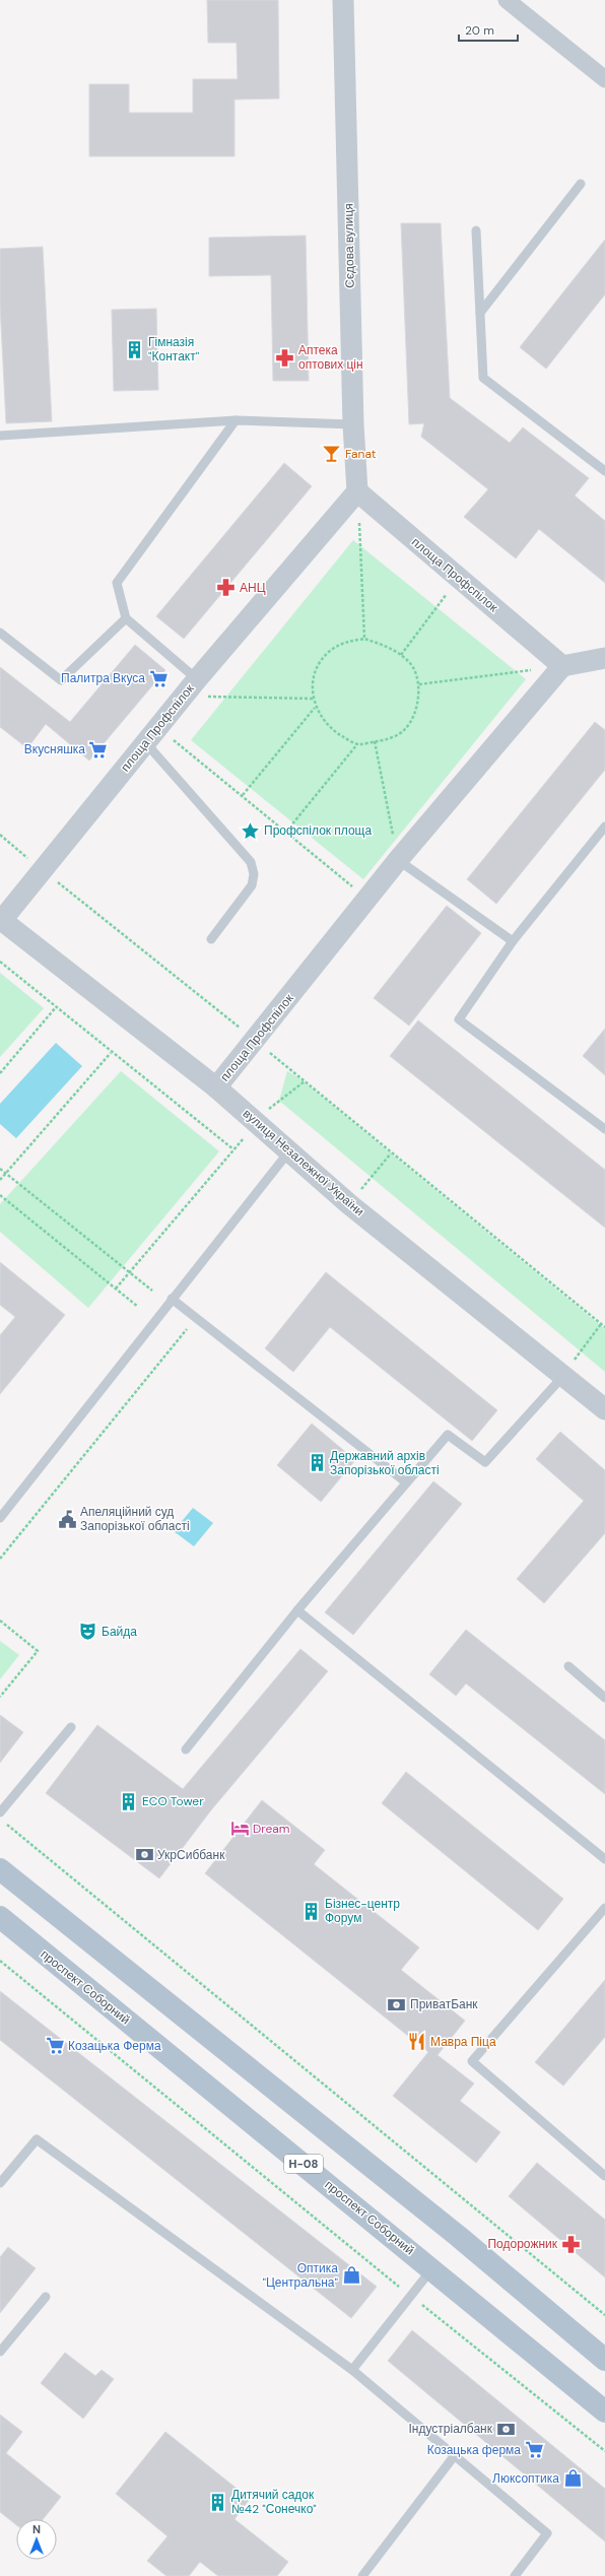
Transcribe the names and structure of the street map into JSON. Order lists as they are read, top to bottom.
{
  "streets": {
    "main road": ["проспект Соборний", "Н-08"],
    "street": ["Сєдова вулиця", "площа Профспілок", "вулиця Незалежної України"]
  },
  "crossings": [
    ["Сєдова вулиця", "площа Профспілок"],
    ["площа Профспілок", "вулиця Незалежної України"]
  ],
  "places": {
    "building": [
      "Гімназія \"Контакт\"",
      "Державний архів Запорізької області",
      "ECO Tower",
      "Бізнес-центр Форум",
      "Дитячий садок №42 \"Сонечко\""
    ],
    "pharmacy": ["Аптека оптових цін", "АНЦ", "Подорожник"],
    "bar": ["Fanat"],
    "supermarket": [
      "Палитра Вкуса",
      "Вкусняшка",
      "Козацька Ферма",
      "Козацька ферма"
    ],
    "place": ["Профспілок площа"],
    "public building": ["Апеляційний суд Запорізької області"],
    "theatre": ["Байда"],
    "hotel": ["Dream"],
    "bank": ["УкрСиббанк", "ПриватБанк", "Індустріалбанк"],
    "restaurant": ["Мавра Піца"],
    "shop": ["Оптика \"Центральна\"", "Люксоптика"]
  },
  "scale_bar": "20 m",
  "north": "top"
}
